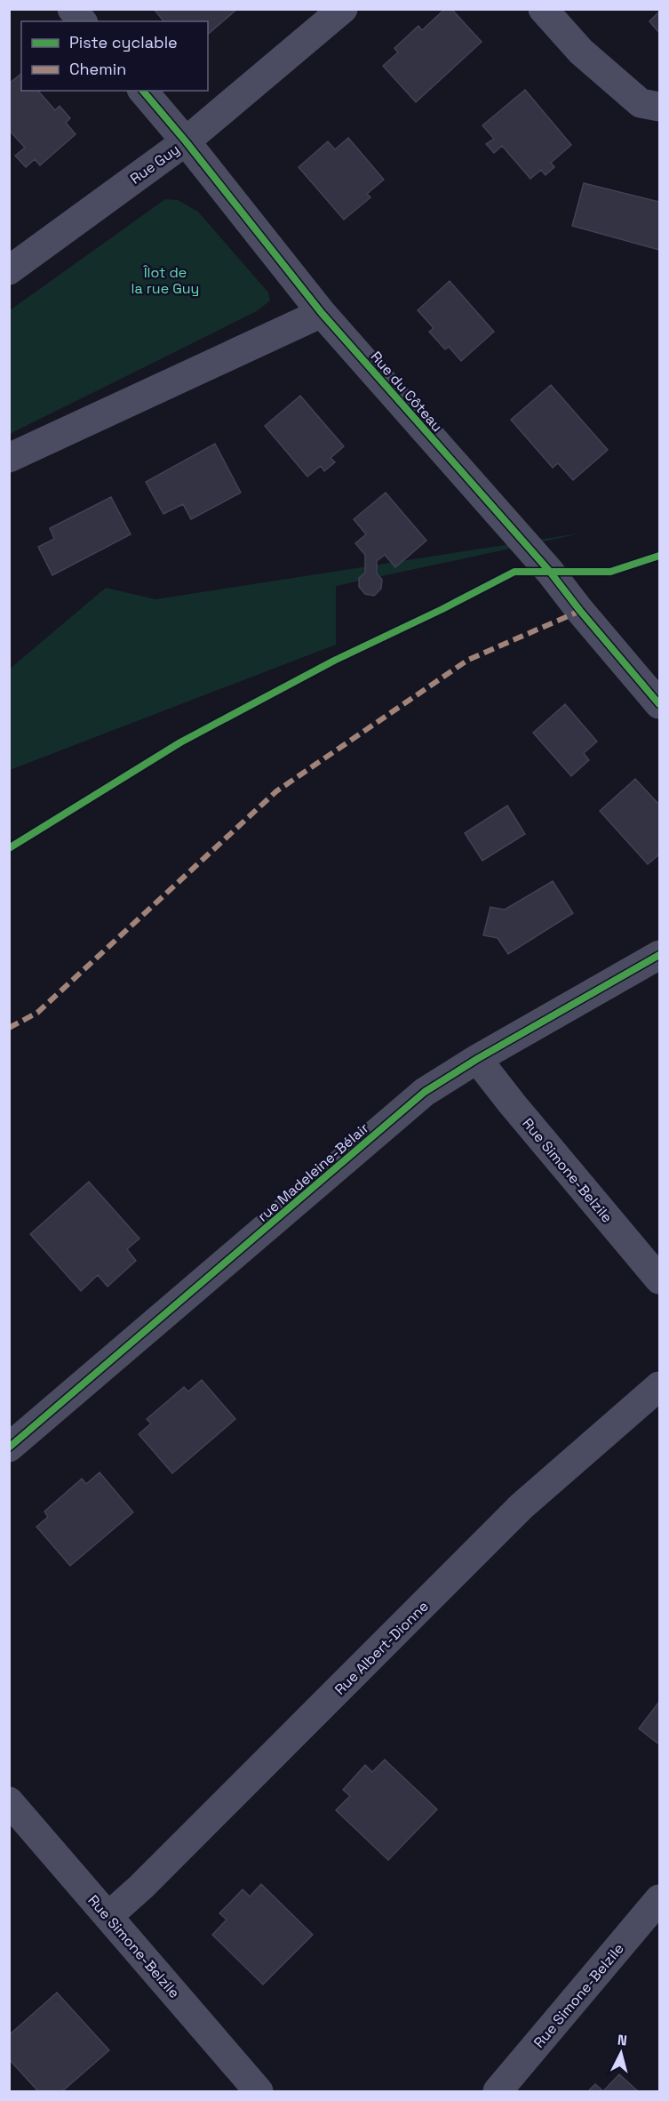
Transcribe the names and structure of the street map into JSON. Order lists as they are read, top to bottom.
{
  "streets": {
    "street": [
      "Rue Guy",
      "Rue du Côteau",
      "Rue Simone-Belzile",
      "rue Madeleine-Bélair",
      "Rue Albert-Dionne"
    ]
  },
  "crossings": [
    ["Rue Guy", "Rue du Côteau"],
    ["Rue Simone-Belzile", "rue Madeleine-Bélair"],
    ["Rue Simone-Belzile", "Rue Albert-Dionne"]
  ],
  "parks": ["Îlot de la rue Guy"],
  "legend": ["Piste cyclable", "Chemin"],
  "north": "top"
}
